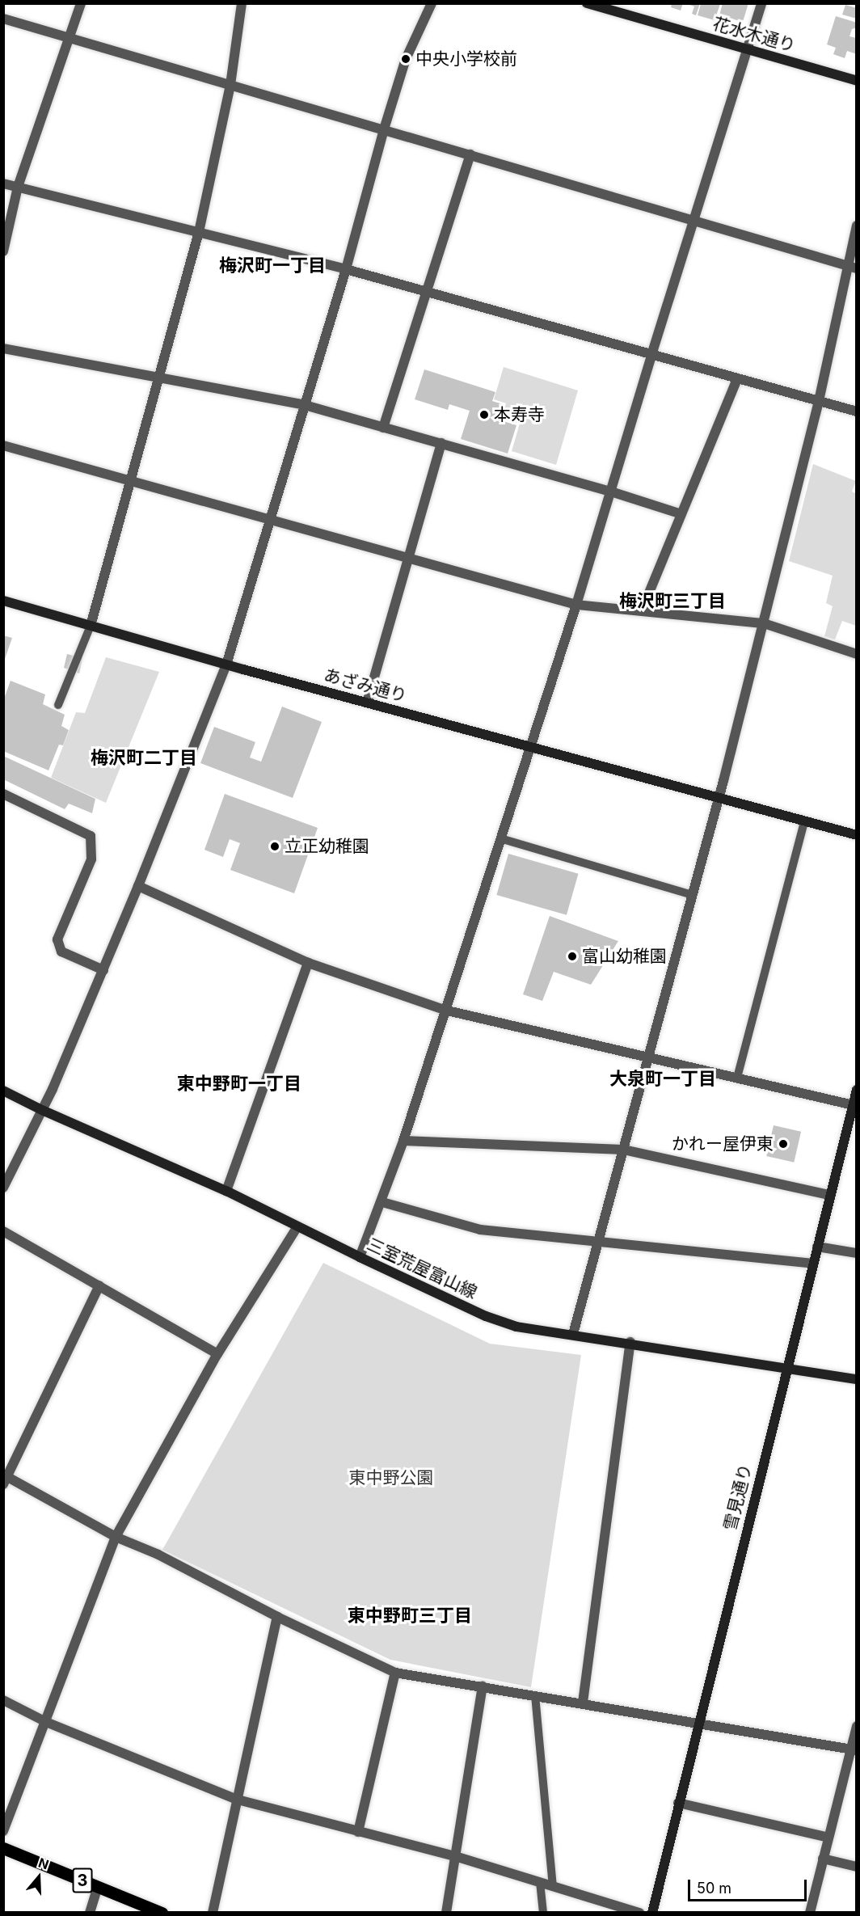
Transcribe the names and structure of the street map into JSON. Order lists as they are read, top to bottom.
{
  "streets": {
    "main road": ["3"],
    "street": [
      "花水木通り",
      "あざみ通り",
      "三室荒屋富山線",
      "雪見通り"
    ]
  },
  "crossings": [
    ["三室荒屋富山線", "雪見通り"]
  ],
  "districts": [
    "梅沢町一丁目",
    "梅沢町三丁目",
    "梅沢町二丁目",
    "大泉町一丁目",
    "東中野町一丁目",
    "東中野町三丁目"
  ],
  "parks": ["東中野公園"],
  "places": [
    "中央小学校前",
    "本寿寺",
    "立正幼稚園",
    "富山幼稚園",
    "かれー屋伊東"
  ],
  "scale_bar": "50 m",
  "north": "top"
}
